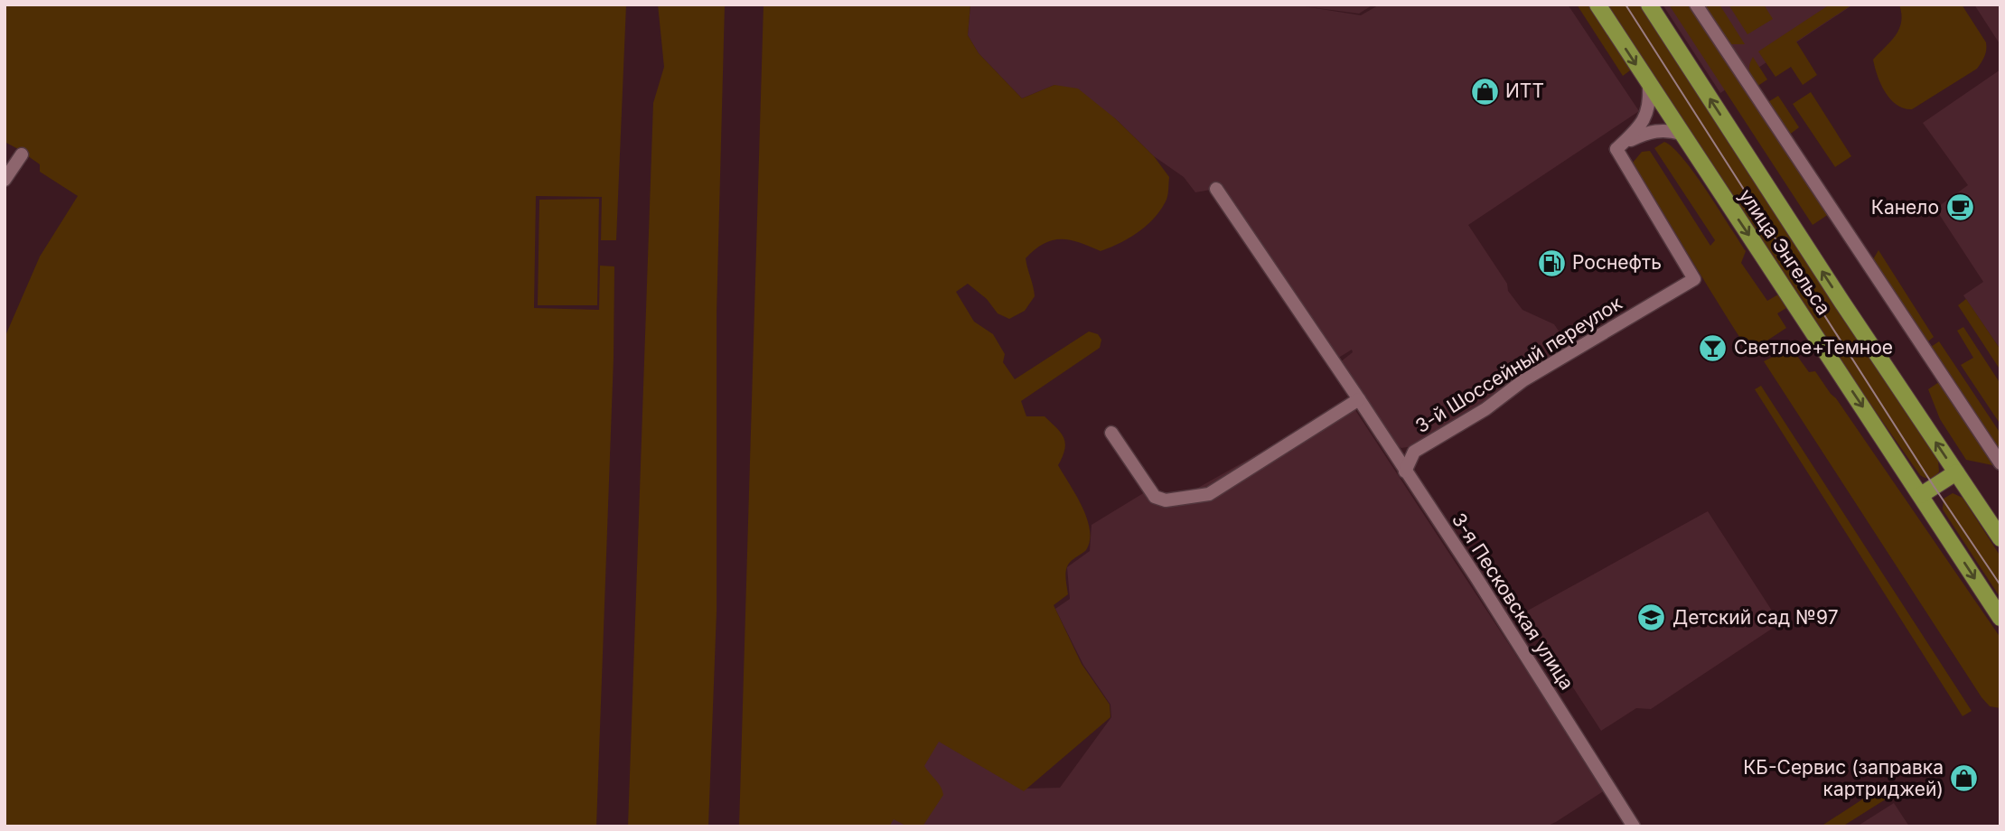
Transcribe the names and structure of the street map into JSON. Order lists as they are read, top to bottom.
{
  "streets": {
    "main road": ["улица Энгельса"],
    "street": ["3-й Шоссейный переулок", "3-я Песковская улица"]
  },
  "crossings": [
    ["3-й Шоссейный переулок", "3-я Песковская улица"]
  ],
  "places": {
    "shop": ["ИТТ", "КБ-Сервис (заправка картриджей)"],
    "cafe": ["Канело"],
    "fuel station": ["Роснефть"],
    "bar": ["Светлое+Темное"],
    "school or university": ["Детский сад №97"]
  }
}
